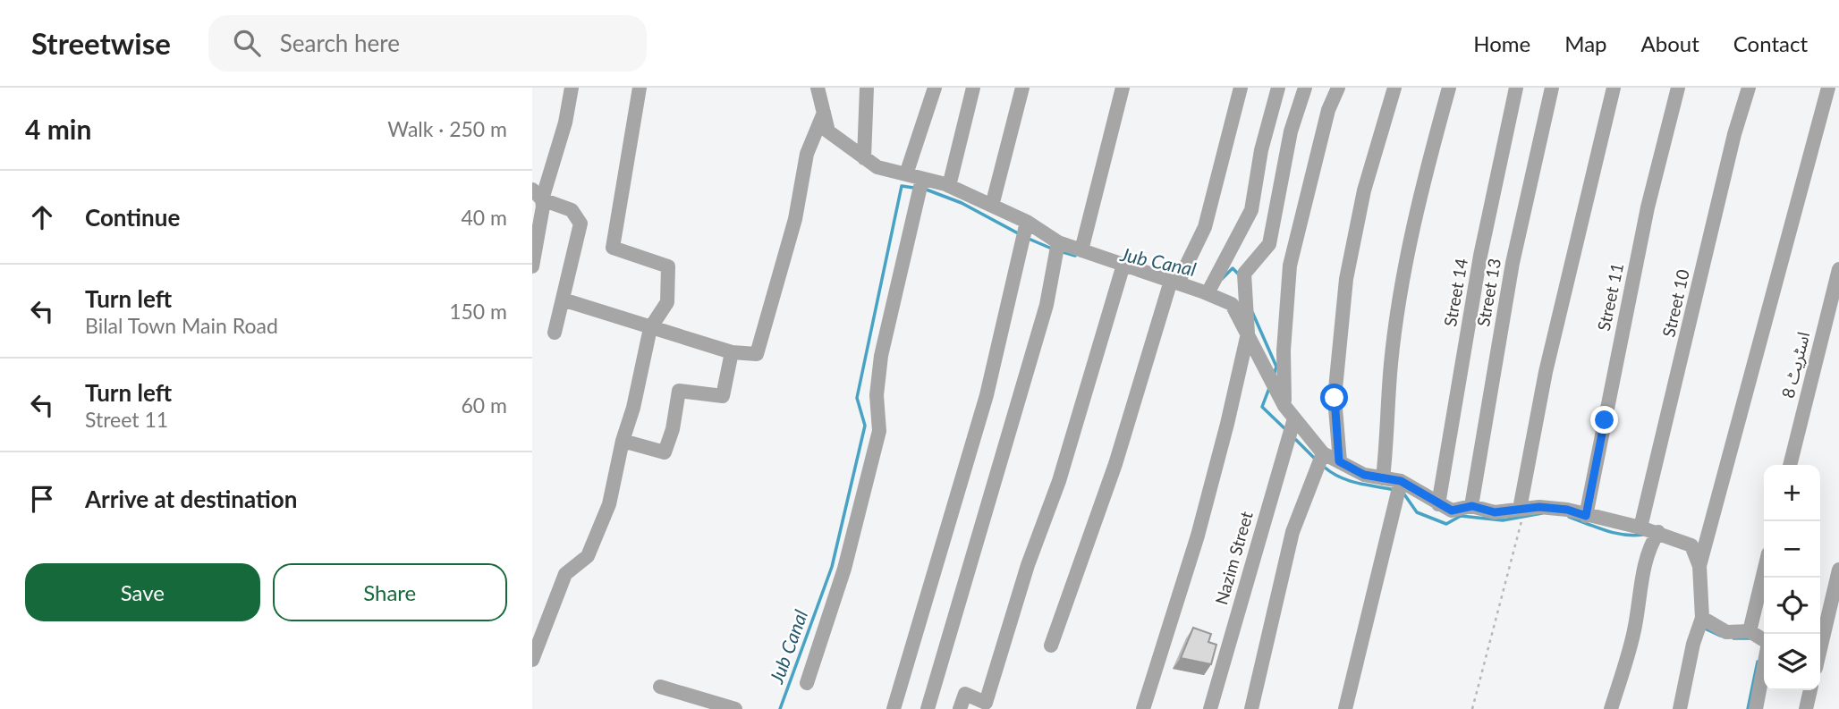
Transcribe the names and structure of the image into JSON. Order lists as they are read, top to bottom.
{
  "streets": {
    "street": [
      "Street 14",
      "Street 13",
      "Street 11",
      "Street 10",
      "اسٹریٹ 8",
      "Nazim Street"
    ]
  },
  "water": ["Jub Canal"],
  "page": {
    "header": "Streetwise",
    "search": "Search here",
    "nav": [
      "Home",
      "Map",
      "About",
      "Contact"
    ],
    "heading": ["4 min", "Walk · 250 m"],
    "list": [
      ["Continue", "40 m"],
      ["Turn left", "Bilal Town Main Road", "150 m"],
      ["Turn left", "Street 11", "60 m"],
      "Arrive at destination"
    ],
    "map_buttons": ["+", "−"],
    "buttons": ["Save", "Share"]
  }
}
